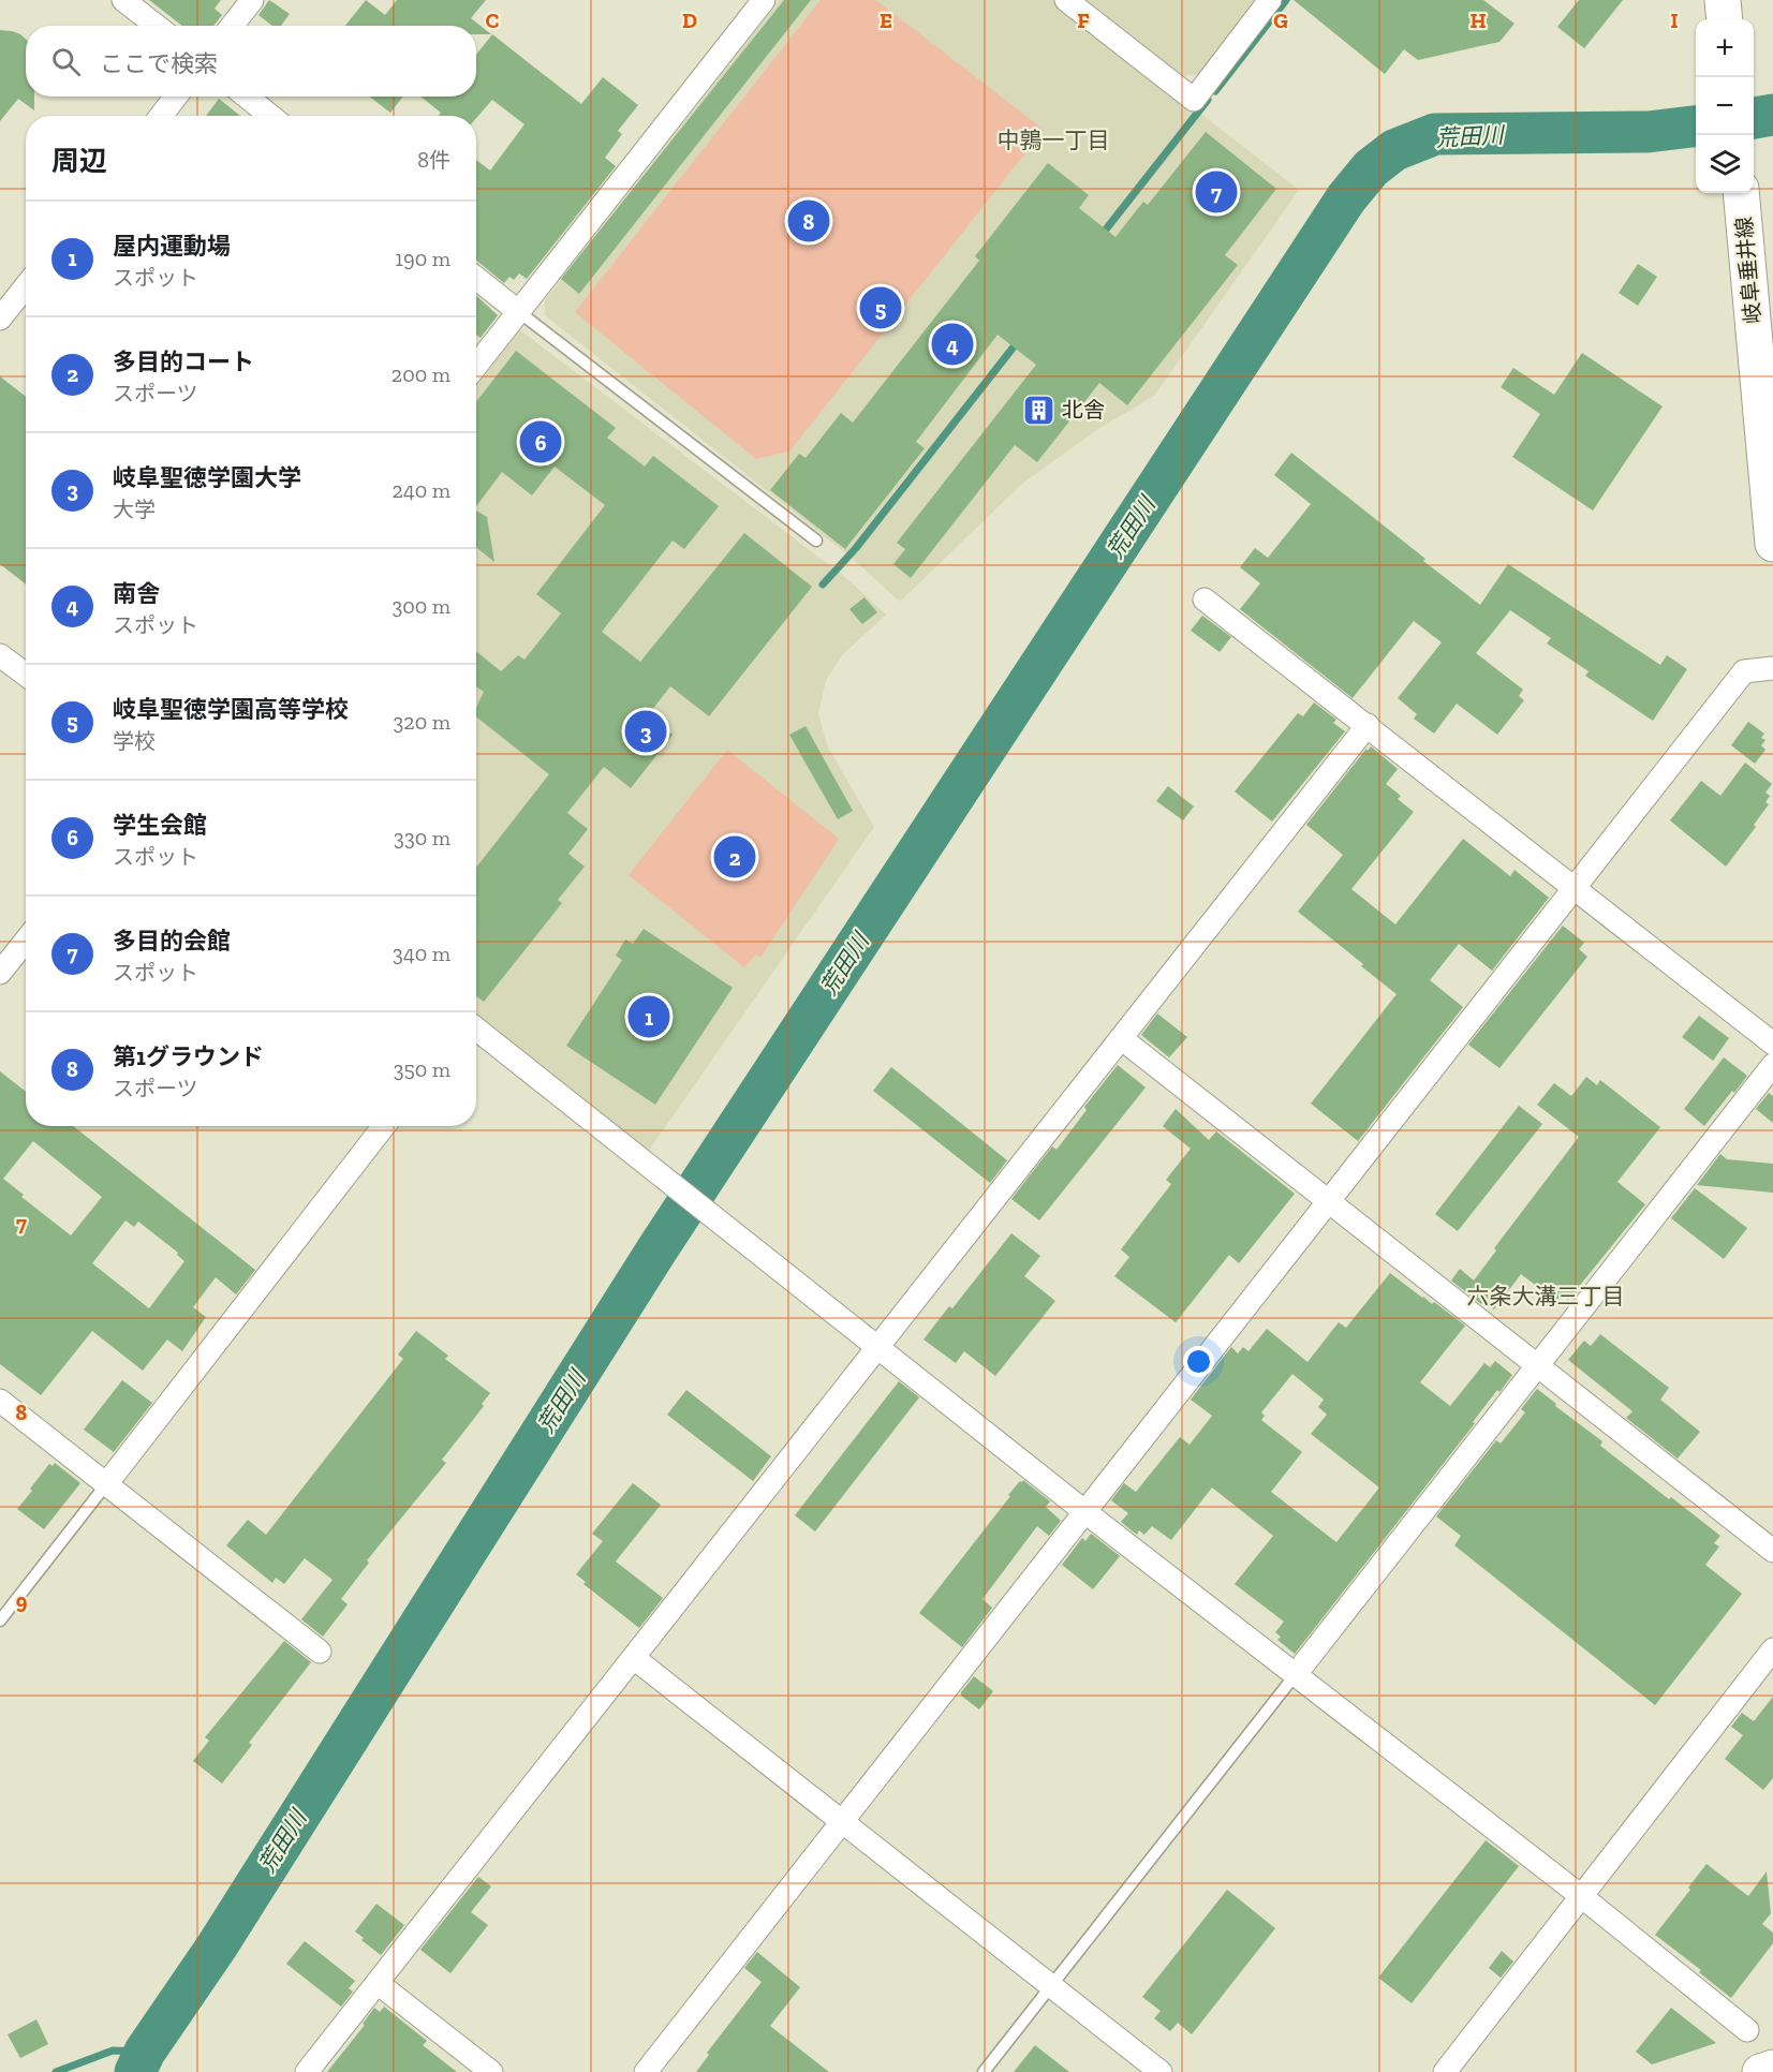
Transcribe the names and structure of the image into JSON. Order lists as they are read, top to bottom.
{
  "streets": {
    "main road": ["岐阜垂井線"]
  },
  "districts": ["中鶉一丁目", "六条大溝三丁目"],
  "water": ["荒田川"],
  "places": {
    "building": ["北舎"]
  },
  "page": {
    "map_buttons": ["+", "−"],
    "search": "ここで検索",
    "heading": ["周辺", "8件"],
    "pins": [
      "7",
      "8",
      "5",
      "4",
      "6",
      "3",
      "2",
      "1"
    ],
    "list": [
      {
        "mark": "1",
        "name": "屋内運動場",
        "note": "スポット",
        "value": "190 m"
      },
      {
        "mark": "2",
        "name": "多目的コート",
        "note": "スポーツ",
        "value": "200 m"
      },
      {
        "mark": "3",
        "name": "岐阜聖徳学園大学",
        "note": "大学",
        "value": "240 m"
      },
      {
        "mark": "4",
        "name": "南舎",
        "note": "スポット",
        "value": "300 m"
      },
      {
        "mark": "5",
        "name": "岐阜聖徳学園高等学校",
        "note": "学校",
        "value": "320 m"
      },
      {
        "mark": "6",
        "name": "学生会館",
        "note": "スポット",
        "value": "330 m"
      },
      {
        "mark": "7",
        "name": "多目的会館",
        "note": "スポット",
        "value": "340 m"
      },
      {
        "mark": "8",
        "name": "第1グラウンド",
        "note": "スポーツ",
        "value": "350 m"
      }
    ]
  },
  "grid": {
    "columns": [
      "C",
      "D",
      "E",
      "F",
      "G",
      "H",
      "I"
    ],
    "rows": ["7", "8", "9"]
  }
}
